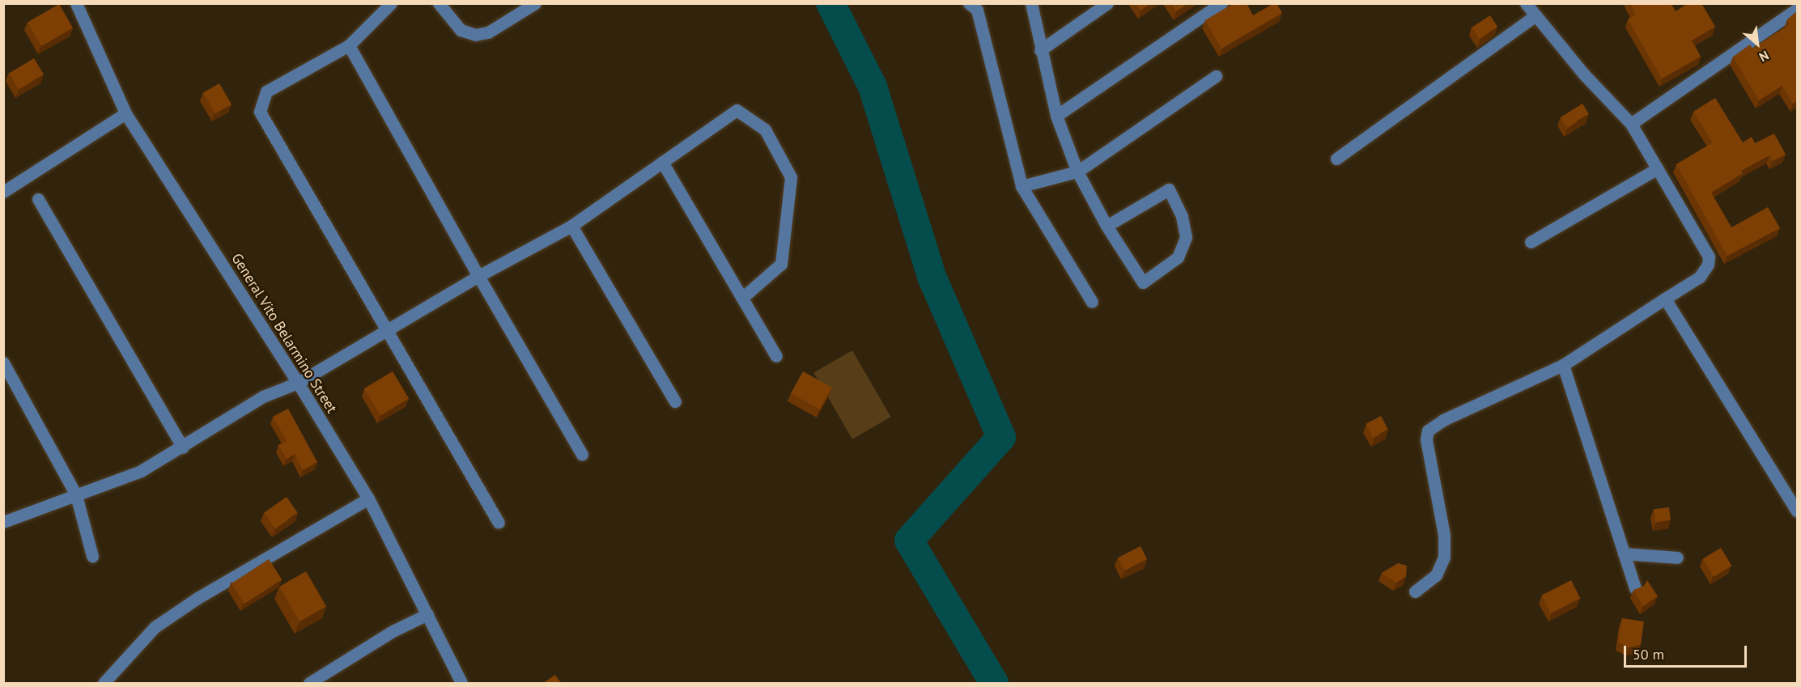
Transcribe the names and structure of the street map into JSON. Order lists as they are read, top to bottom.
{
  "streets": {
    "street": ["General Vito Belarmino Street"]
  },
  "scale_bar": "50 m",
  "north": "bottom right"
}
